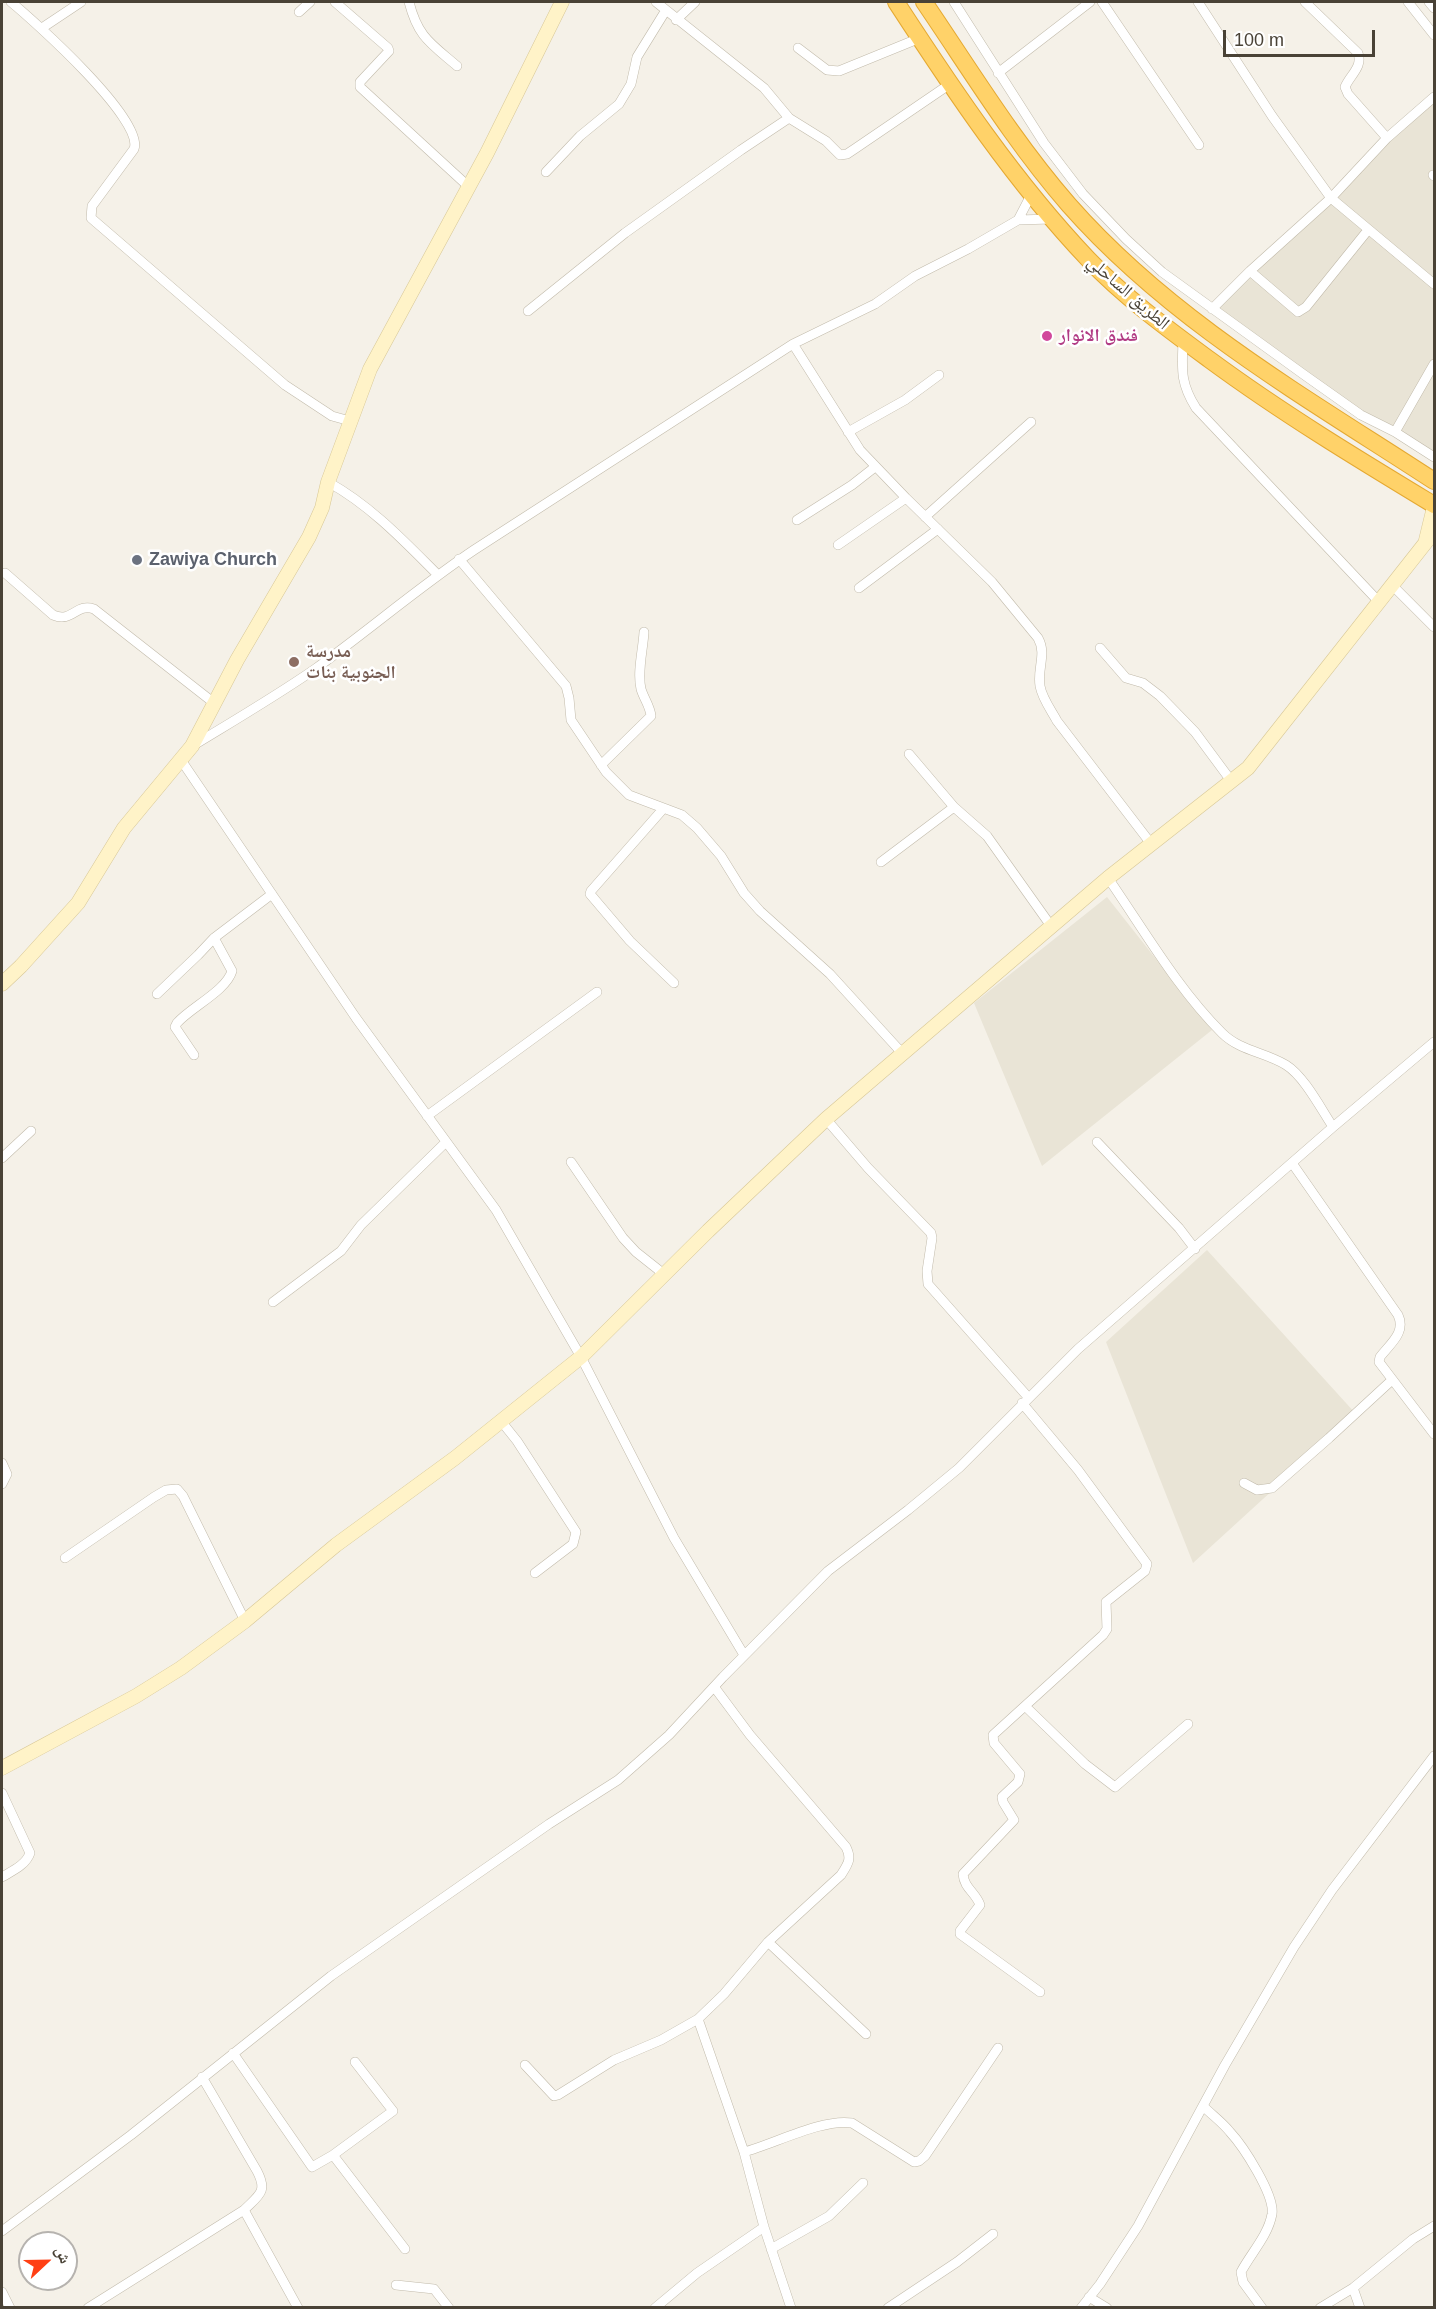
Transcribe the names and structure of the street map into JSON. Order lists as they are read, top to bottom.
{
  "streets": {
    "highway": ["الطريق الساحلي"]
  },
  "places": ["فندق الانوار", "Zawiya Church", "مدرسة الجنوبية بنات"],
  "scale_bar": "100 m",
  "north": "right"
}
